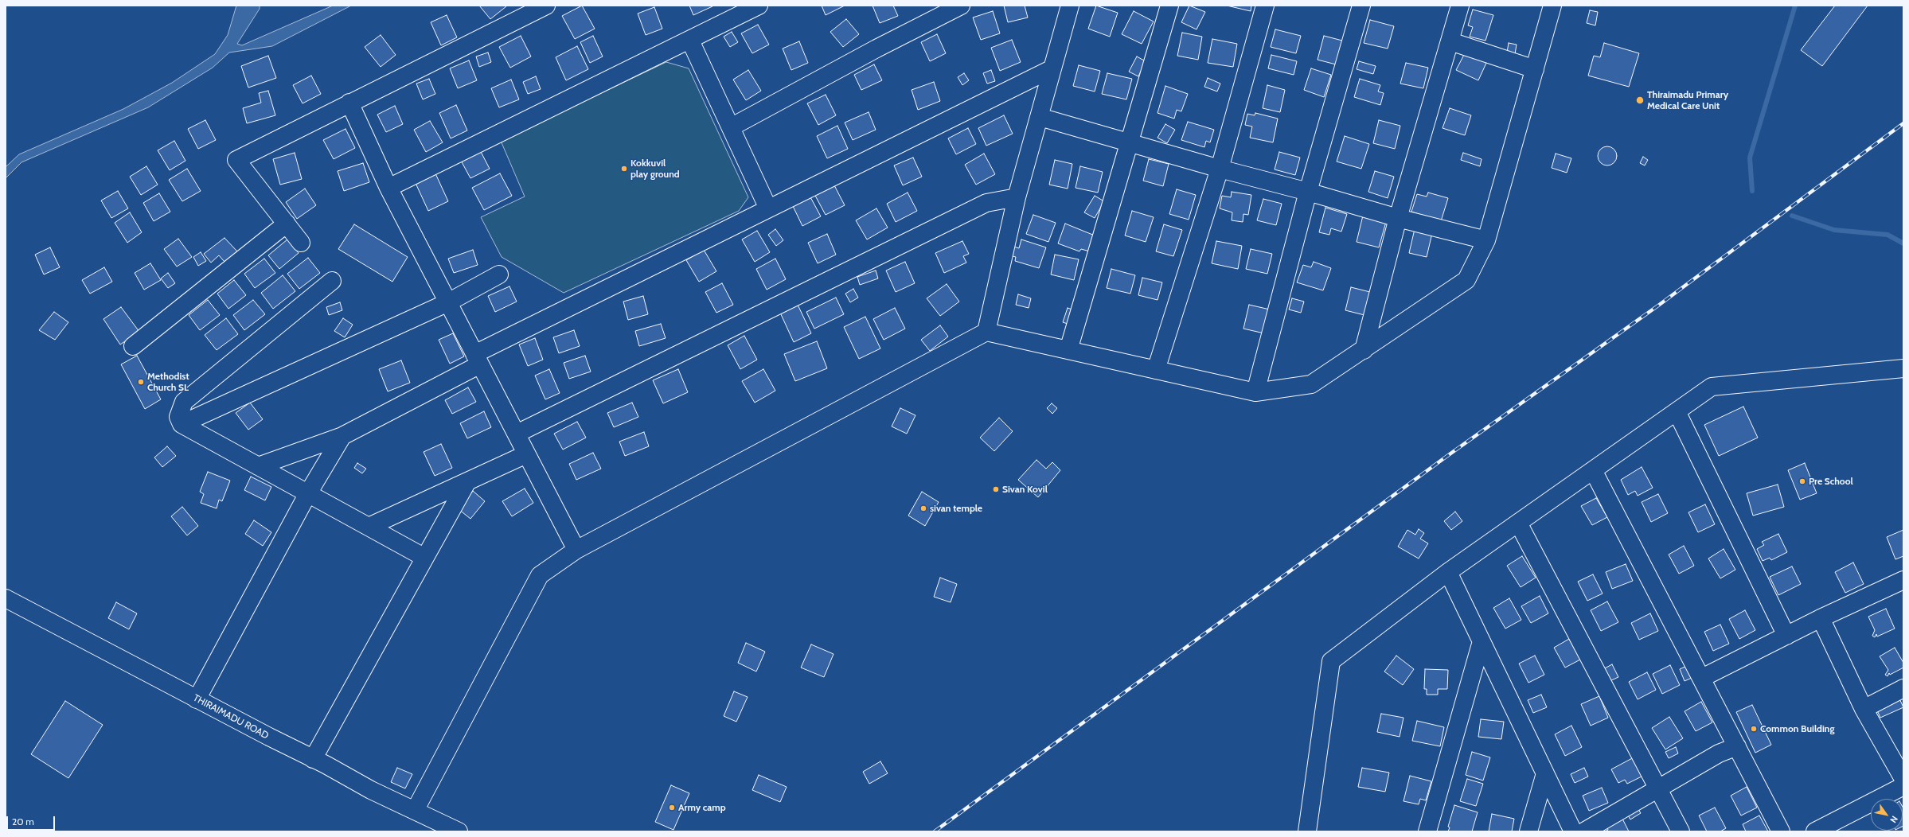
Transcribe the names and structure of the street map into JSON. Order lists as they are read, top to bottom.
{
  "streets": {
    "street": ["THIRAIMADU ROAD"]
  },
  "places": [
    "Thiraimadu Primary Medical Care Unit",
    "Kokkuvil play ground",
    "Methodist Church SL",
    "Pre School",
    "Sivan Kovil",
    "sivan temple",
    "Common Building",
    "Army camp"
  ],
  "scale_bar": "20 m",
  "north": "bottom right"
}
